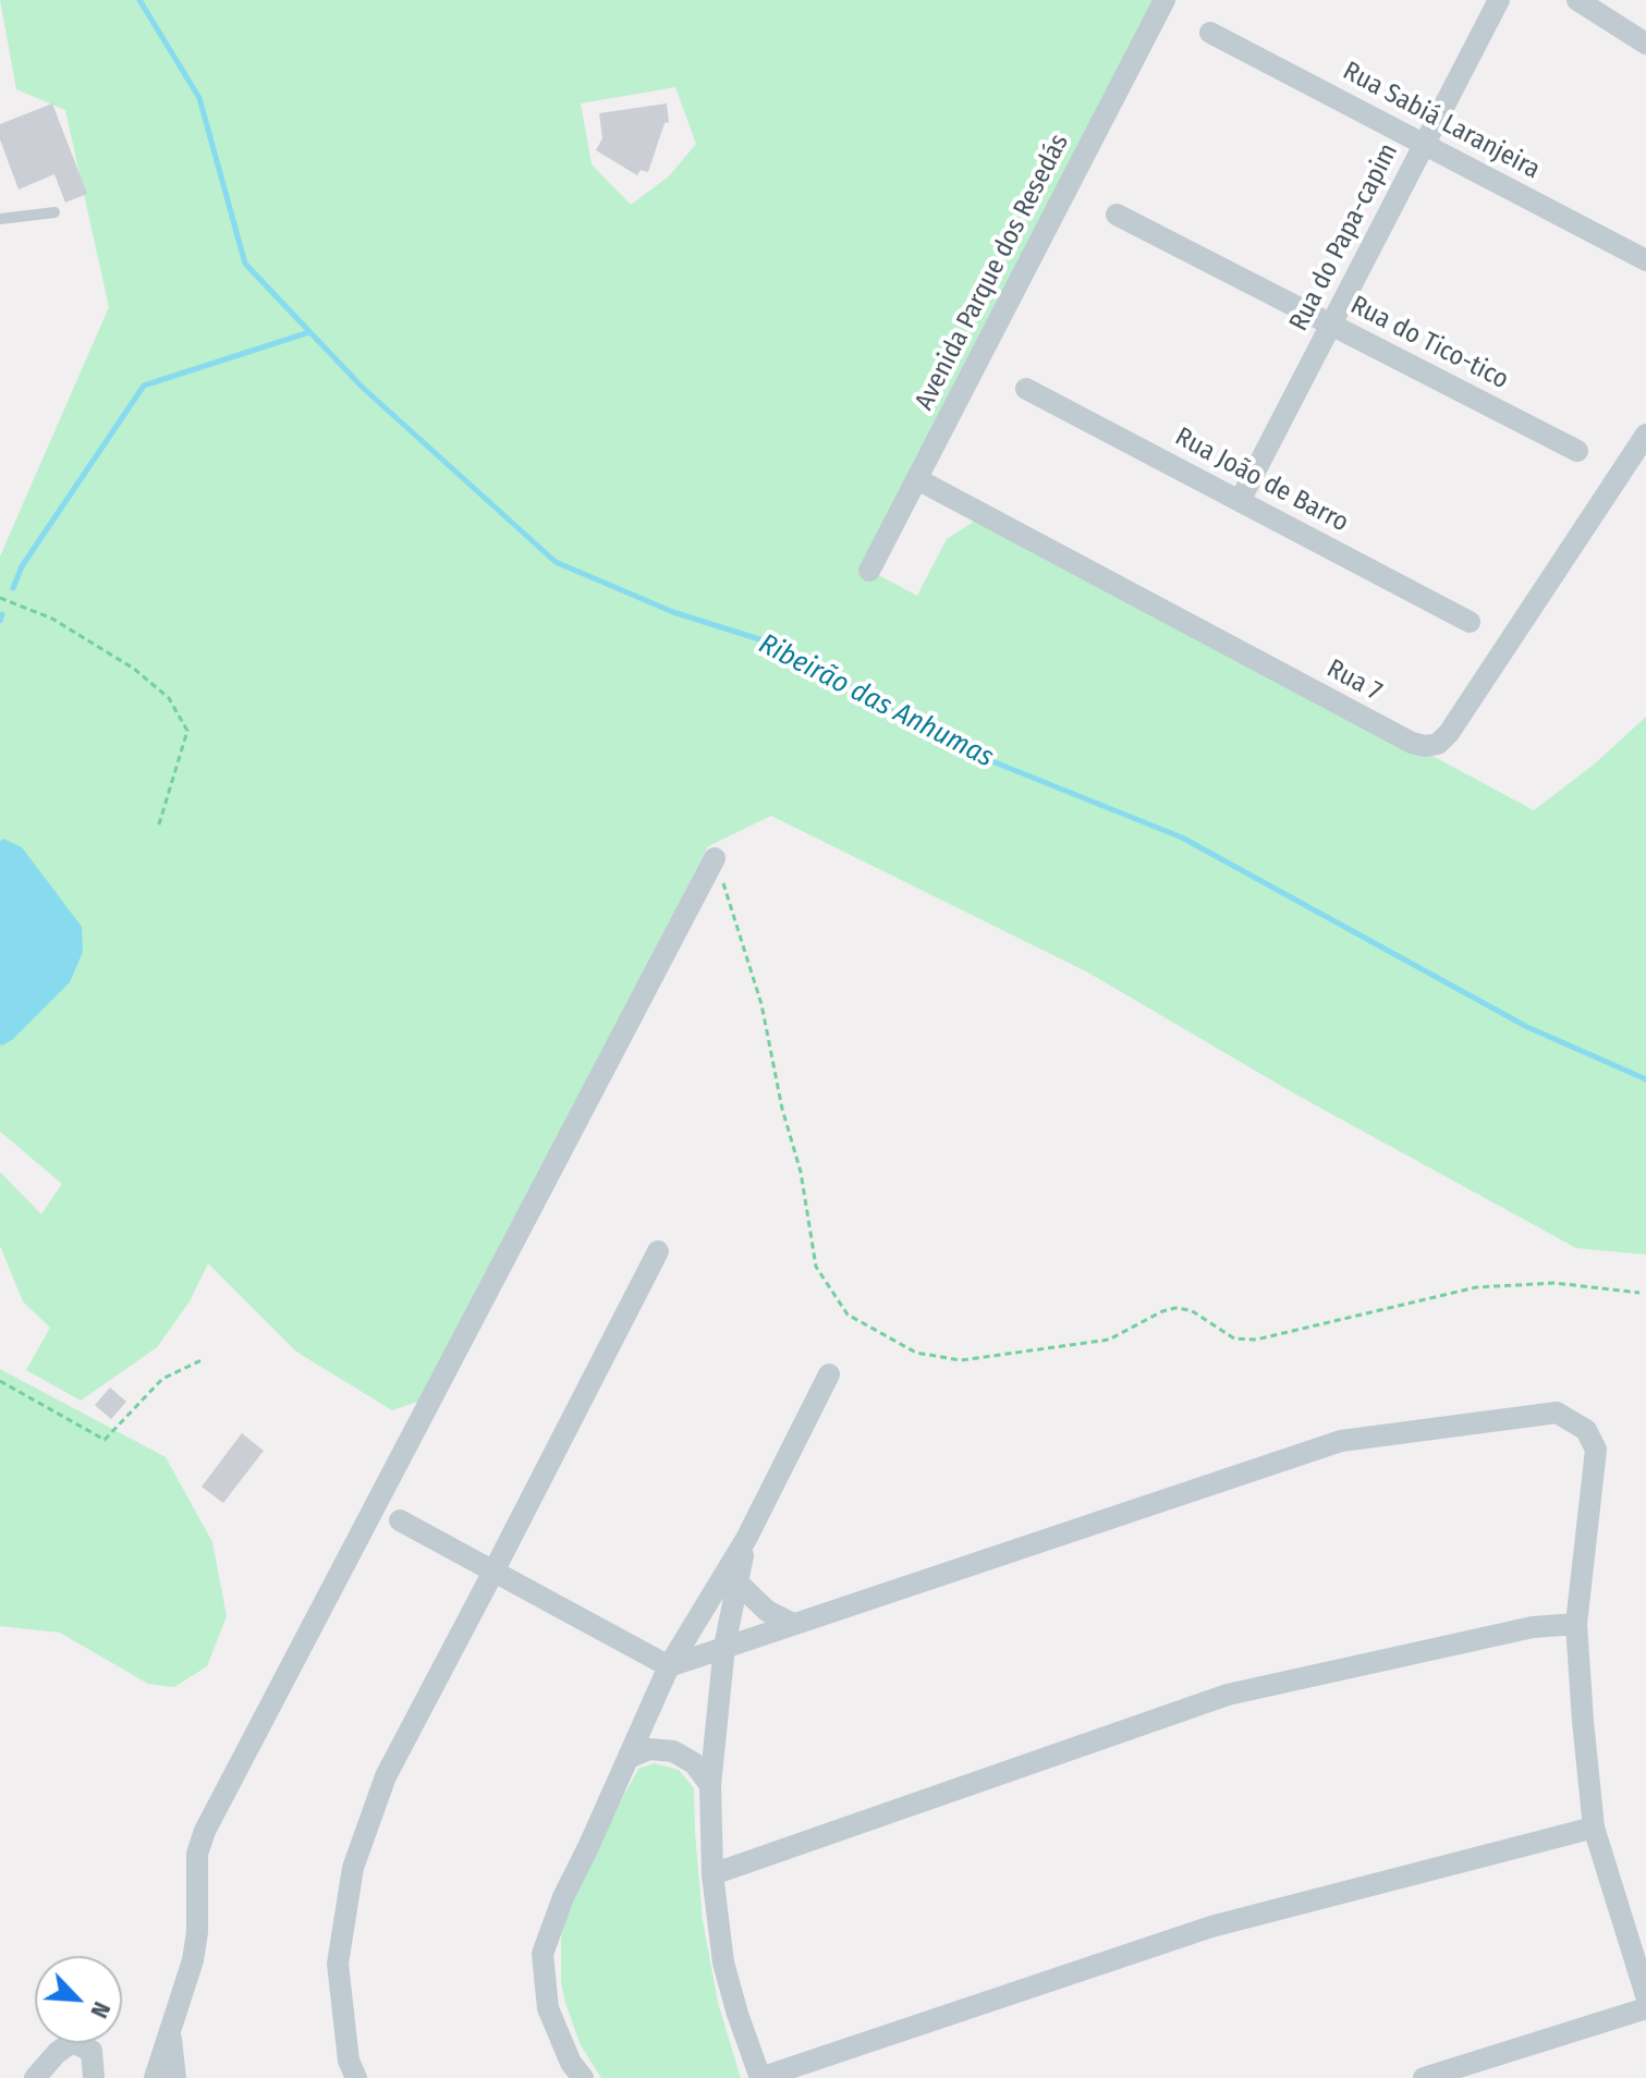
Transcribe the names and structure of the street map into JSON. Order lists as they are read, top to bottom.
{
  "streets": {
    "street": [
      "Rua Sabiá Laranjeira",
      "Rua do Papa-capim",
      "Avenida Parque dos Resedás",
      "Rua do Tico-tico",
      "Rua João de Barro",
      "Rua 7"
    ]
  },
  "crossings": [
    ["Rua Sabiá Laranjeira", "Rua do Papa-capim"],
    ["Rua do Papa-capim", "Rua do Tico-tico"],
    ["Rua do Papa-capim", "Rua João de Barro"],
    ["Avenida Parque dos Resedás", "Rua 7"]
  ],
  "water": ["Ribeirão das Anhumas"],
  "north": "bottom right"
}
